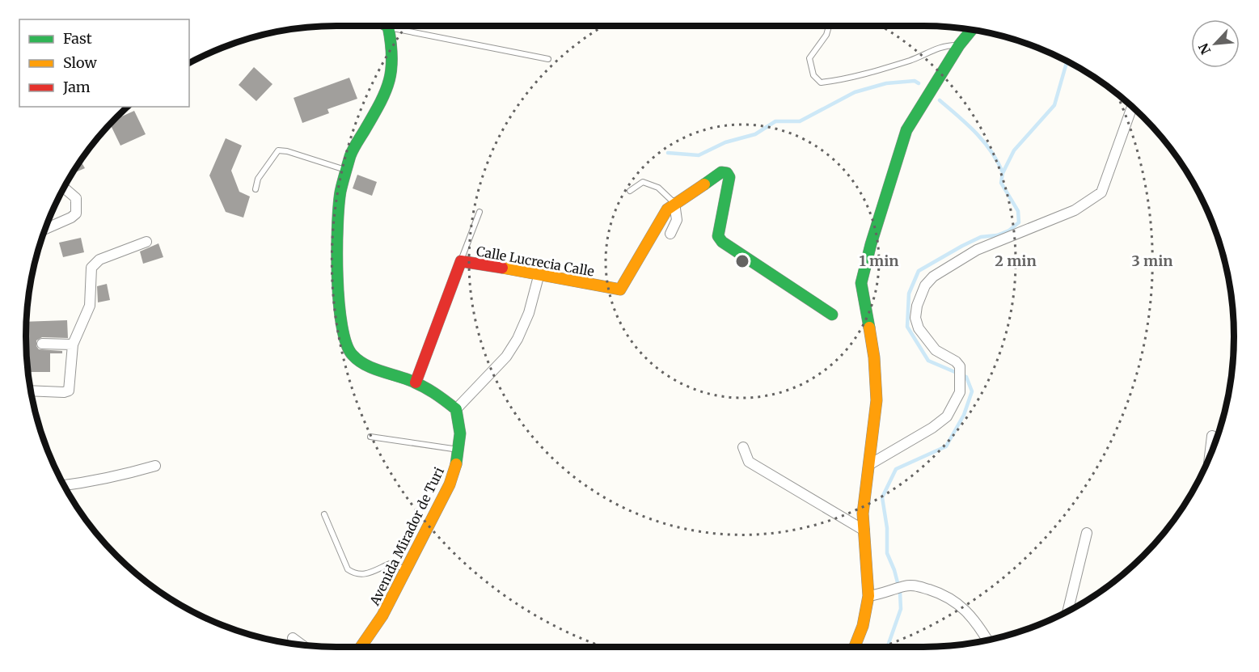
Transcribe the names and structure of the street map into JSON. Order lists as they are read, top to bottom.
{
  "streets": {
    "street": ["Calle Lucrecia Calle", "Avenida Mirador de Turi"]
  },
  "legend": ["Fast", "Slow", "Jam"],
  "north": "bottom left",
  "rings": ["1 min", "2 min", "3 min"]
}
